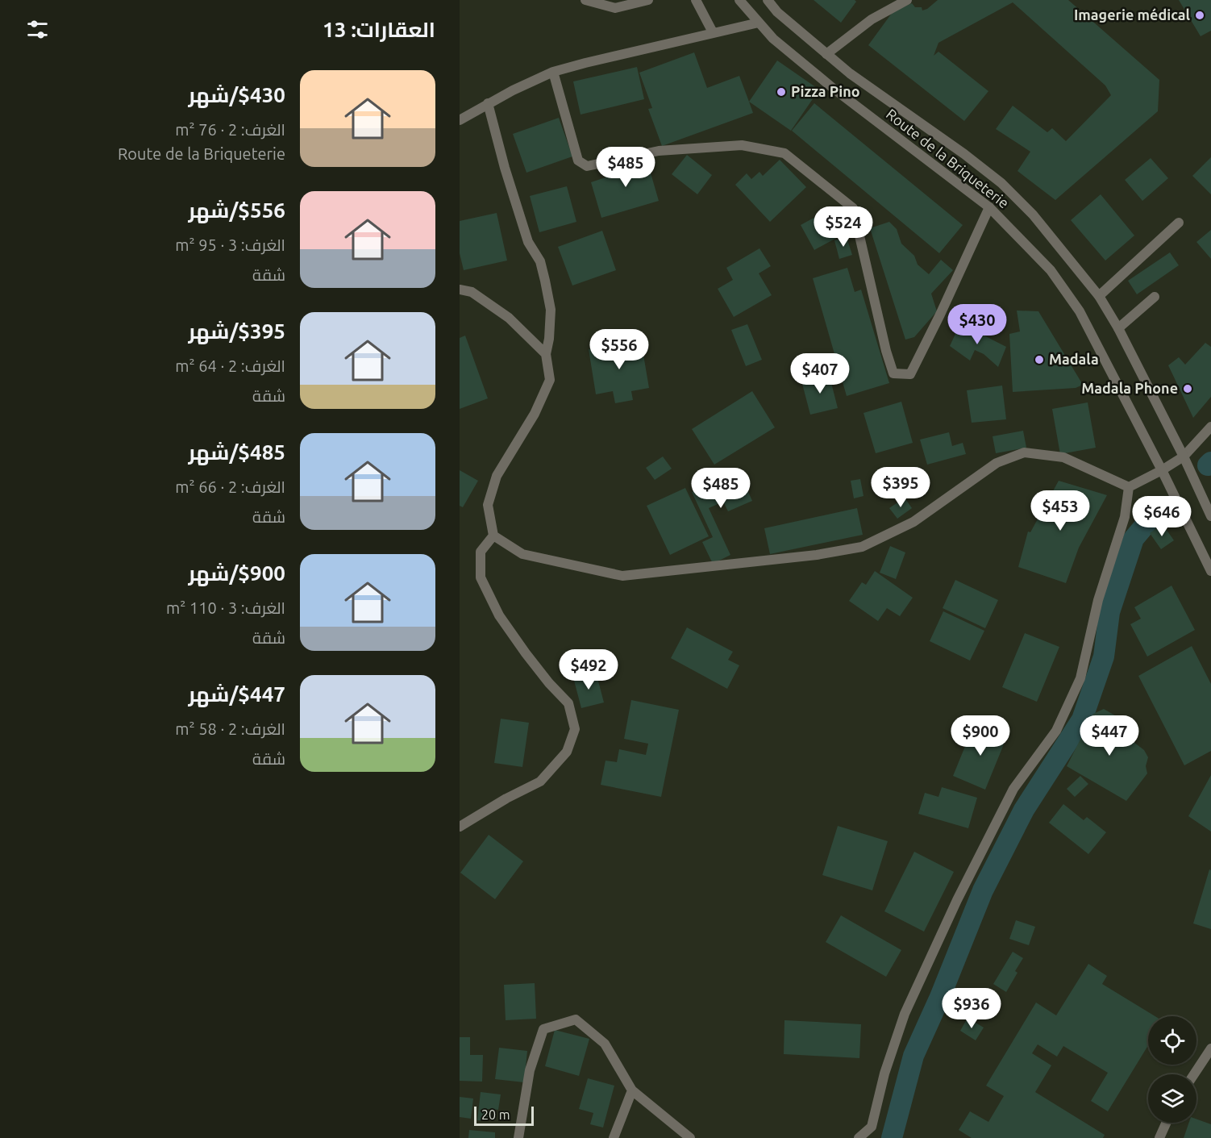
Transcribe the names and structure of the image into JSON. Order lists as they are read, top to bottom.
{
  "streets": {
    "street": ["Route de la Briqueterie"]
  },
  "places": [
    "Imagerie médical",
    "Pizza Pino",
    "Madala",
    "Madala Phone"
  ],
  "scale_bar": "20 m",
  "page": {
    "heading": "العقارات: 13",
    "list": [
      {
        "name": "$430/شهر",
        "note": "الغرف: 2 · 76 m² · Route de la Briqueterie"
      },
      {
        "name": "$556/شهر",
        "note": "الغرف: 3 · 95 m² · شقة"
      },
      {
        "name": "$395/شهر",
        "note": "الغرف: 2 · 64 m² · شقة"
      },
      {
        "name": "$485/شهر",
        "note": "الغرف: 2 · 66 m² · شقة"
      },
      {
        "name": "$900/شهر",
        "note": "الغرف: 3 · 110 m² · شقة"
      },
      {
        "name": "$447/شهر",
        "note": "الغرف: 2 · 58 m² · شقة"
      }
    ],
    "price": [
      "$485",
      "$524",
      "$430",
      "$556",
      "$407",
      "$395",
      "$485",
      "$453",
      "$646",
      "$492",
      "$900",
      "$447",
      "$936"
    ],
    "scale": "20 m"
  }
}
